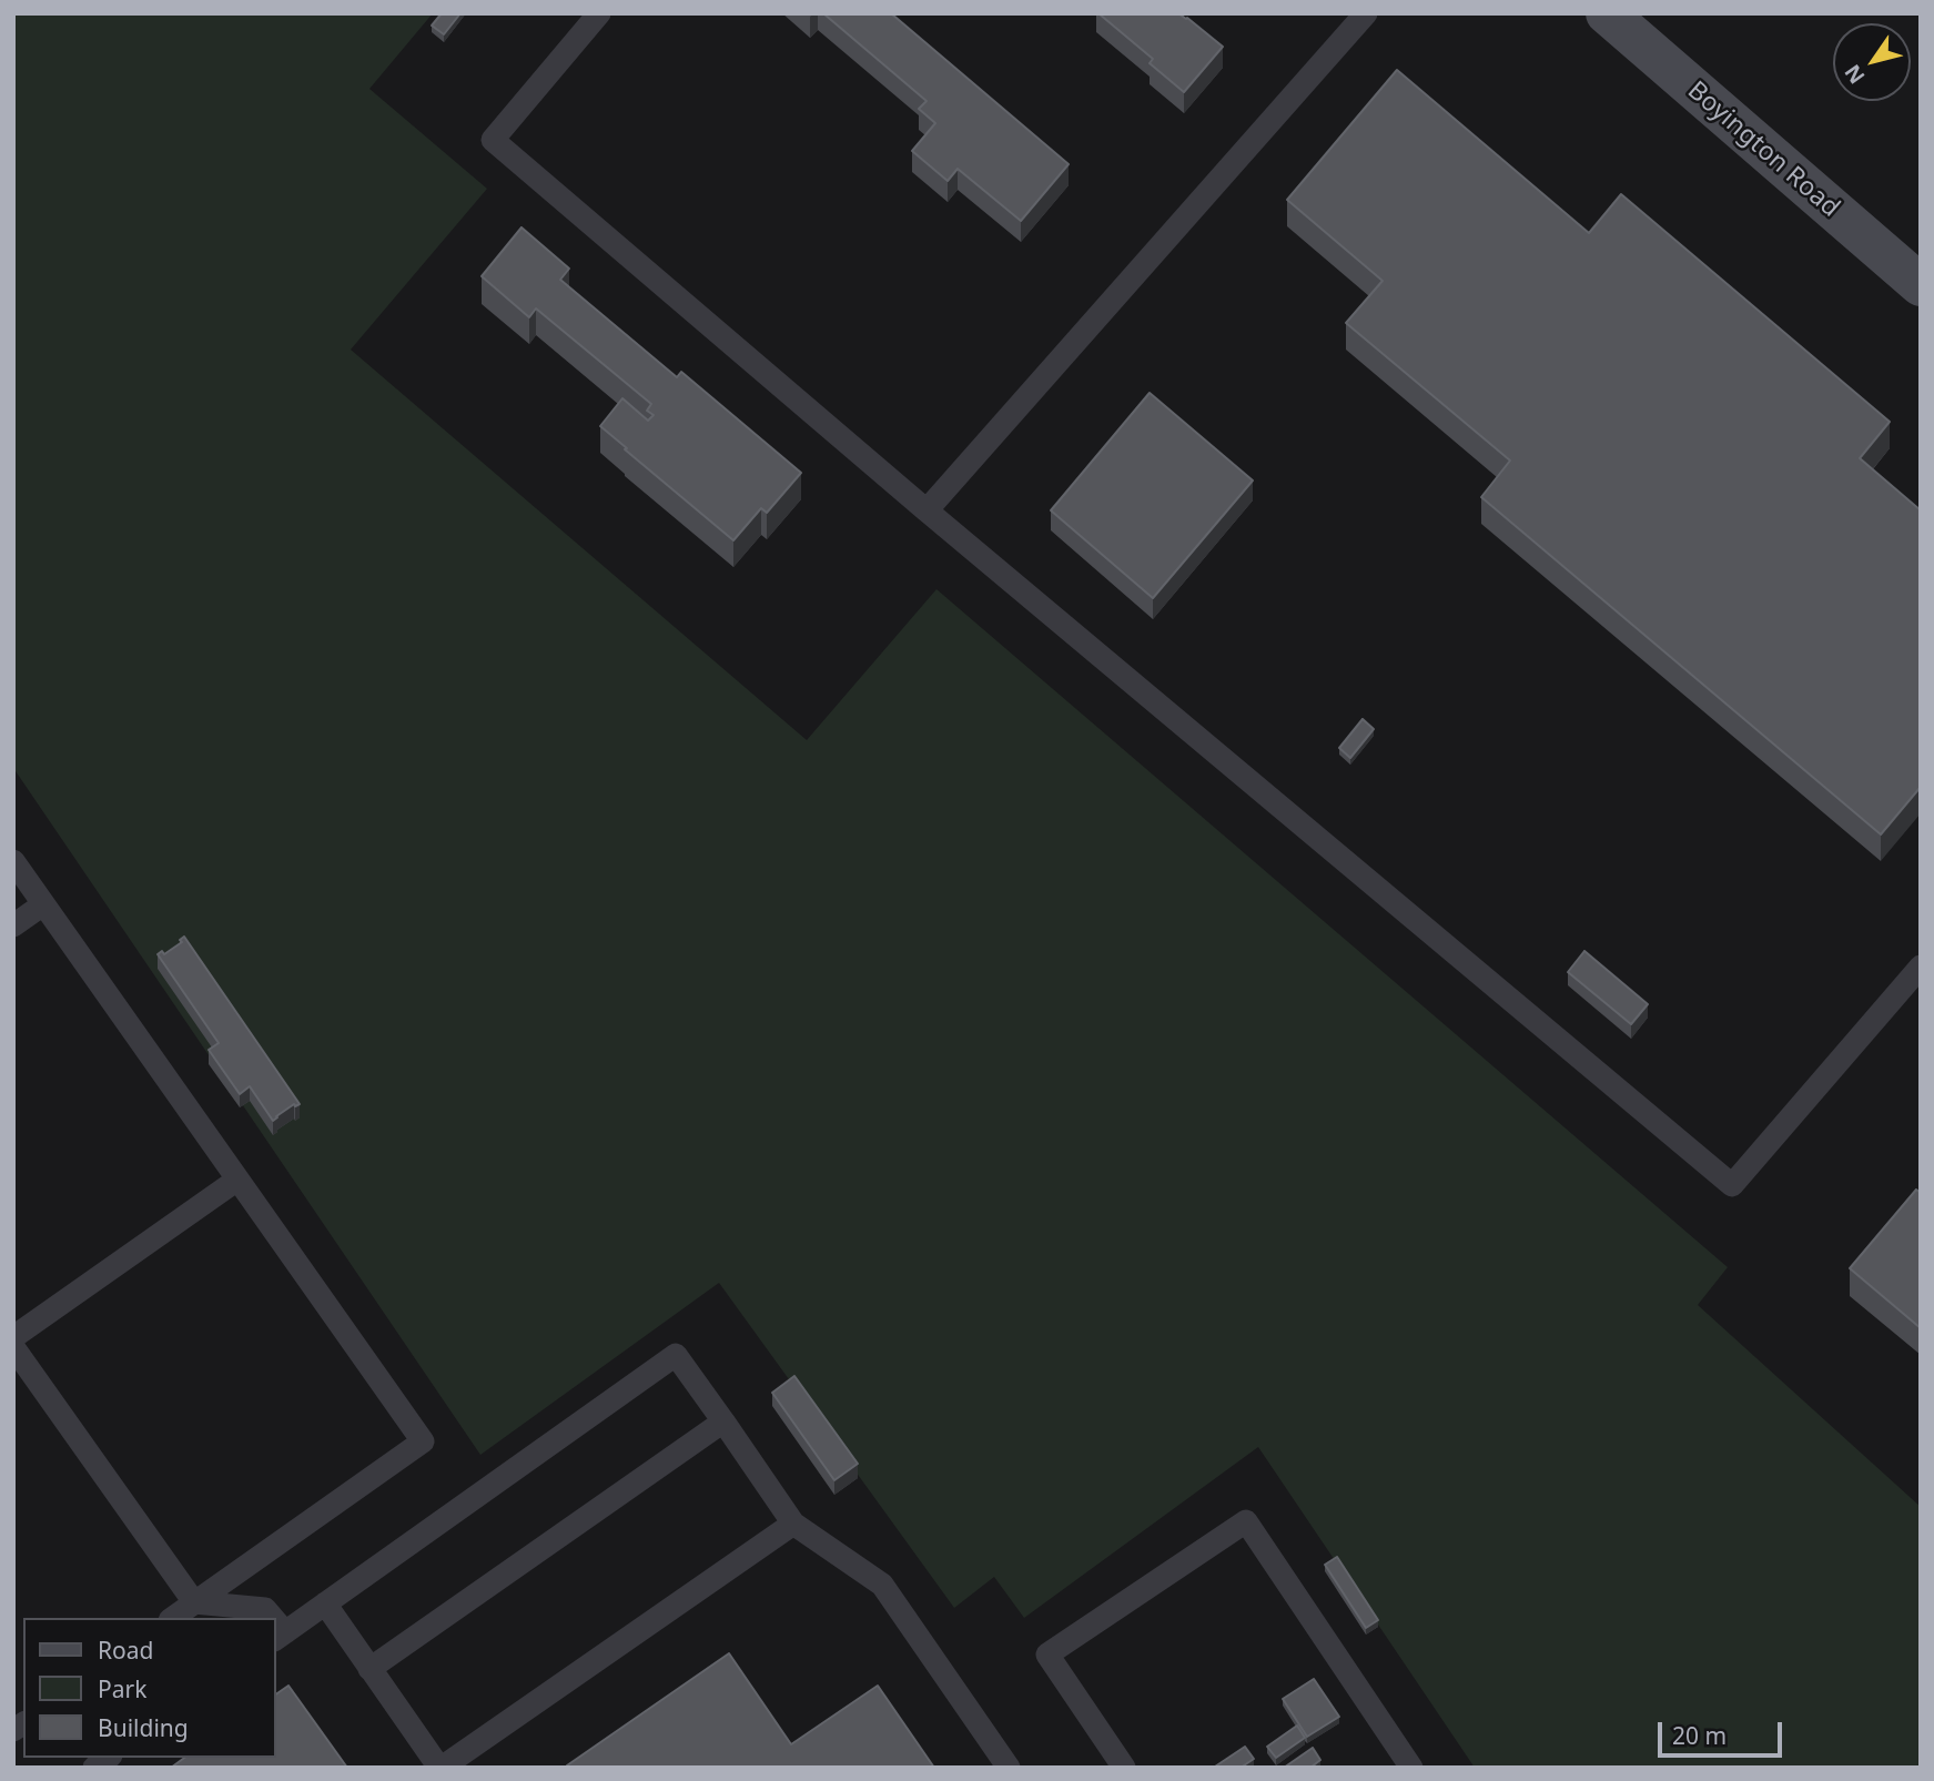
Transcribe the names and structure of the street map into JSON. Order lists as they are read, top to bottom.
{
  "streets": {
    "street": ["Boyington Road"]
  },
  "legend": ["Road", "Park", "Building"],
  "scale_bar": "20 m",
  "north": "bottom left"
}
